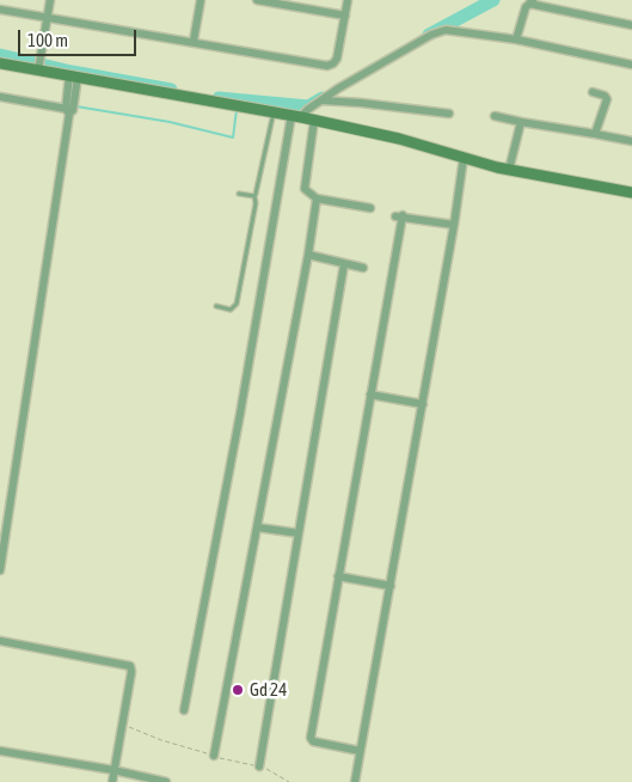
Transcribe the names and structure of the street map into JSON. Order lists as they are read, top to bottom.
{
  "places": ["Gd 24"],
  "scale_bar": "100 m"
}
